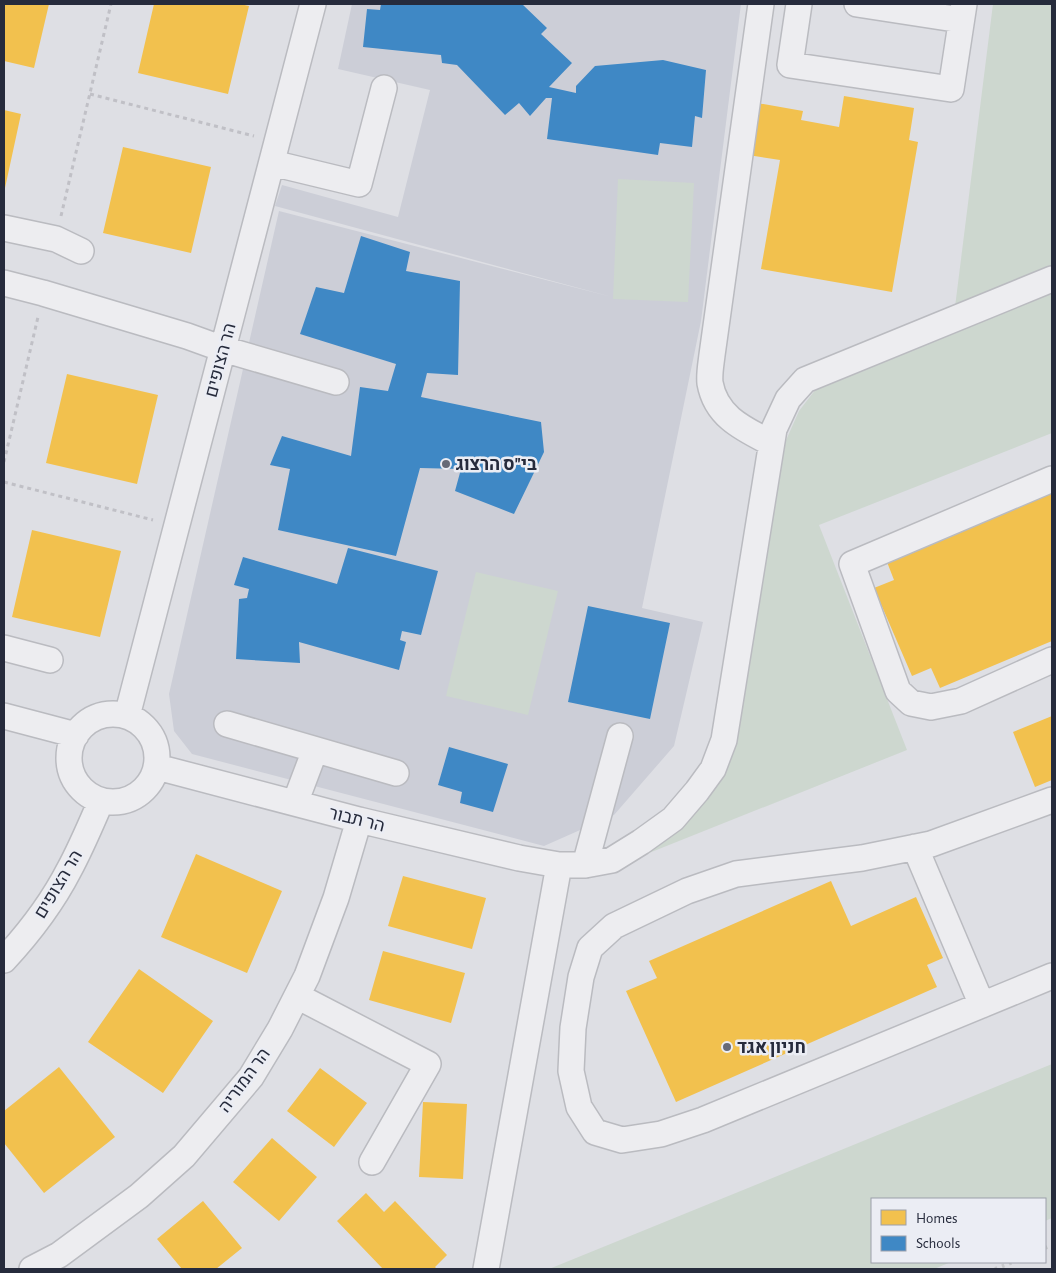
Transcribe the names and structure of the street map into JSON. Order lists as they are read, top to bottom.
{
  "streets": {
    "street": ["הר הצופים", "הר תבור", "הר המוריה"]
  },
  "crossings": [
    ["הר הצופים", "הר תבור"],
    ["הר תבור", "הר המוריה"]
  ],
  "places": ["בי\"ס הרצוג", "חניון אגד"],
  "legend": ["Homes", "Schools"]
}
